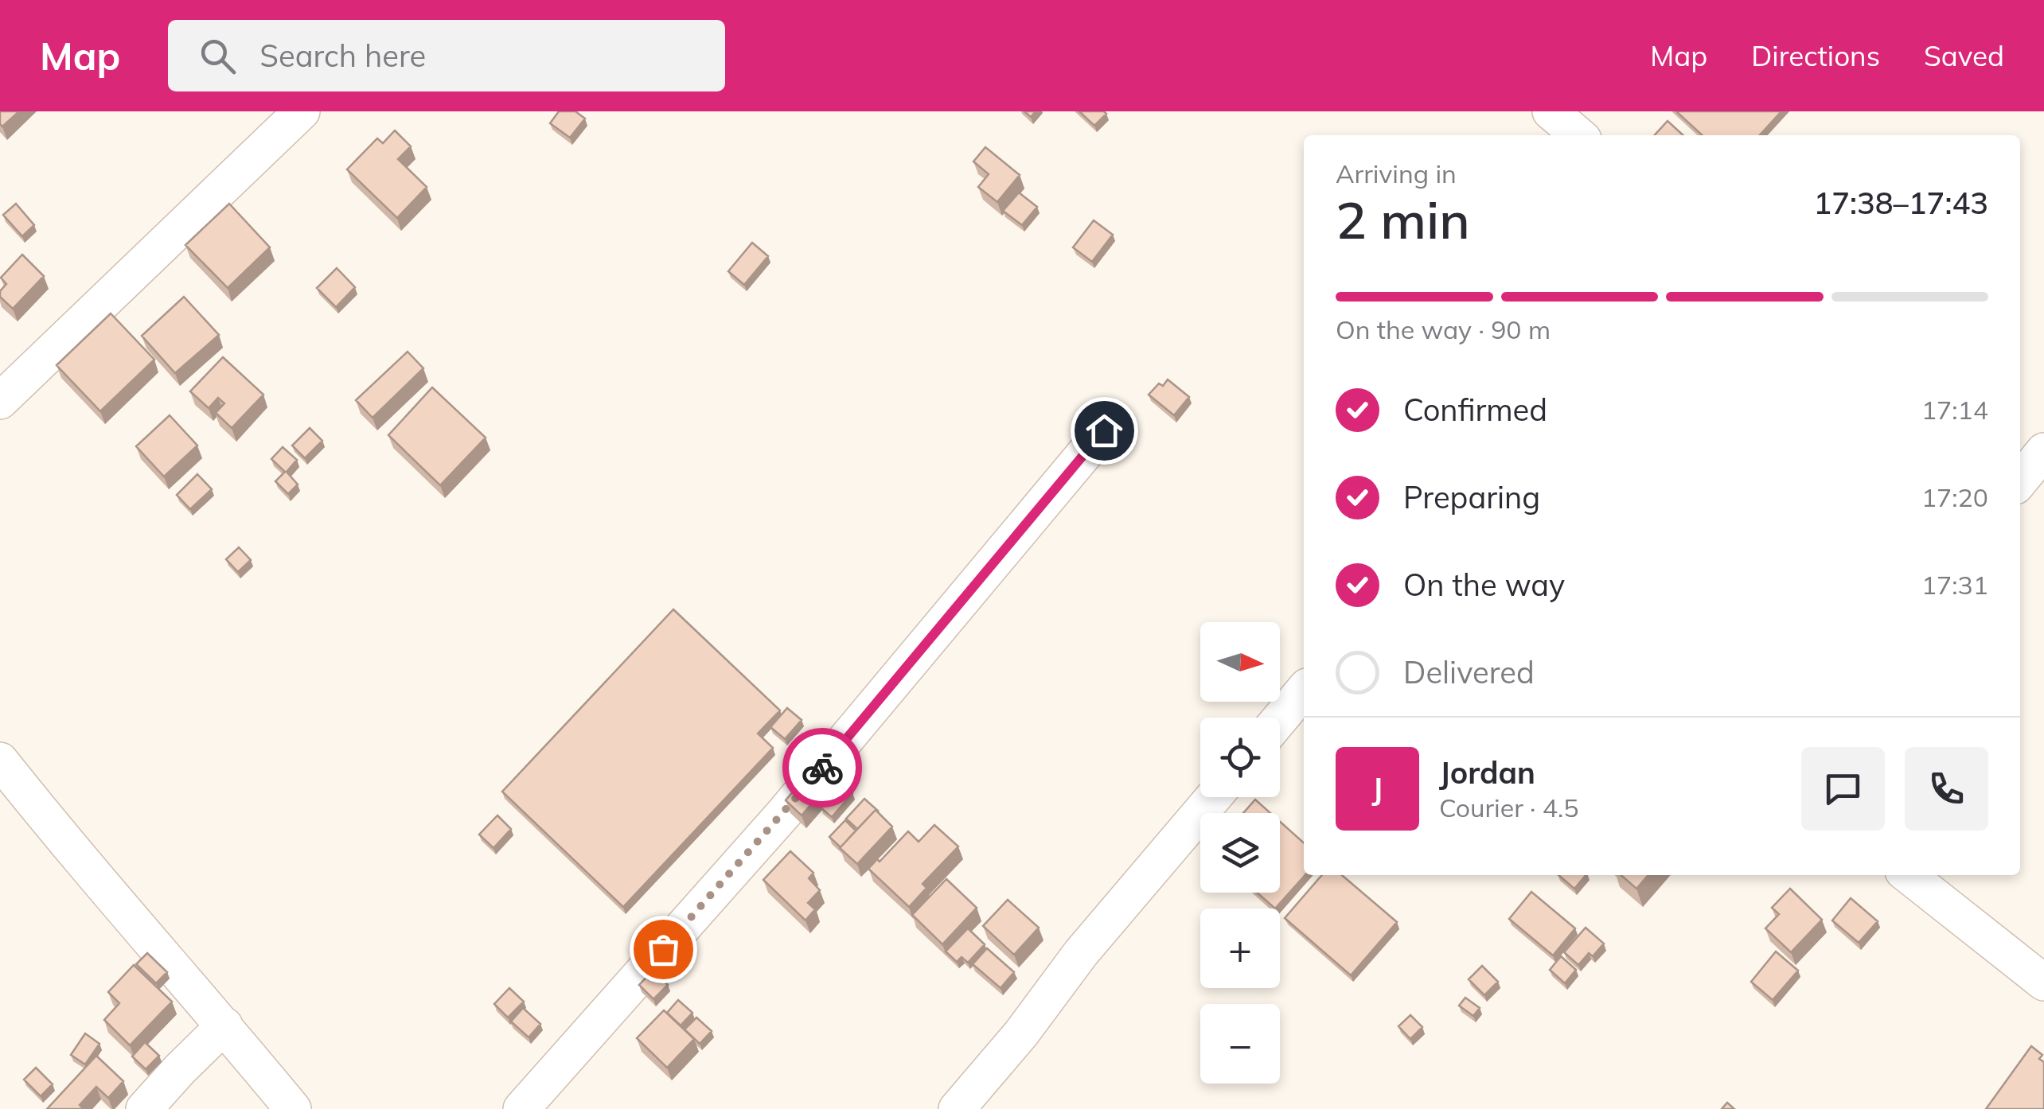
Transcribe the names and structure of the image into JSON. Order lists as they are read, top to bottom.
{
  "north": "right",
  "page": {
    "header": "Map",
    "search": "Search here",
    "nav": ["Map", "Directions", "Saved"],
    "heading": ["2 min", "Arriving in", "17:38–17:43"],
    "panel": ["Jordan", "Courier · 4.5"],
    "bar": "On the way · 90 m",
    "list": [
      ["Confirmed", "17:14"],
      ["Preparing", "17:20"],
      ["On the way", "17:31"],
      "Delivered"
    ],
    "map_buttons": ["+", "−"],
    "round": "J"
  }
}
